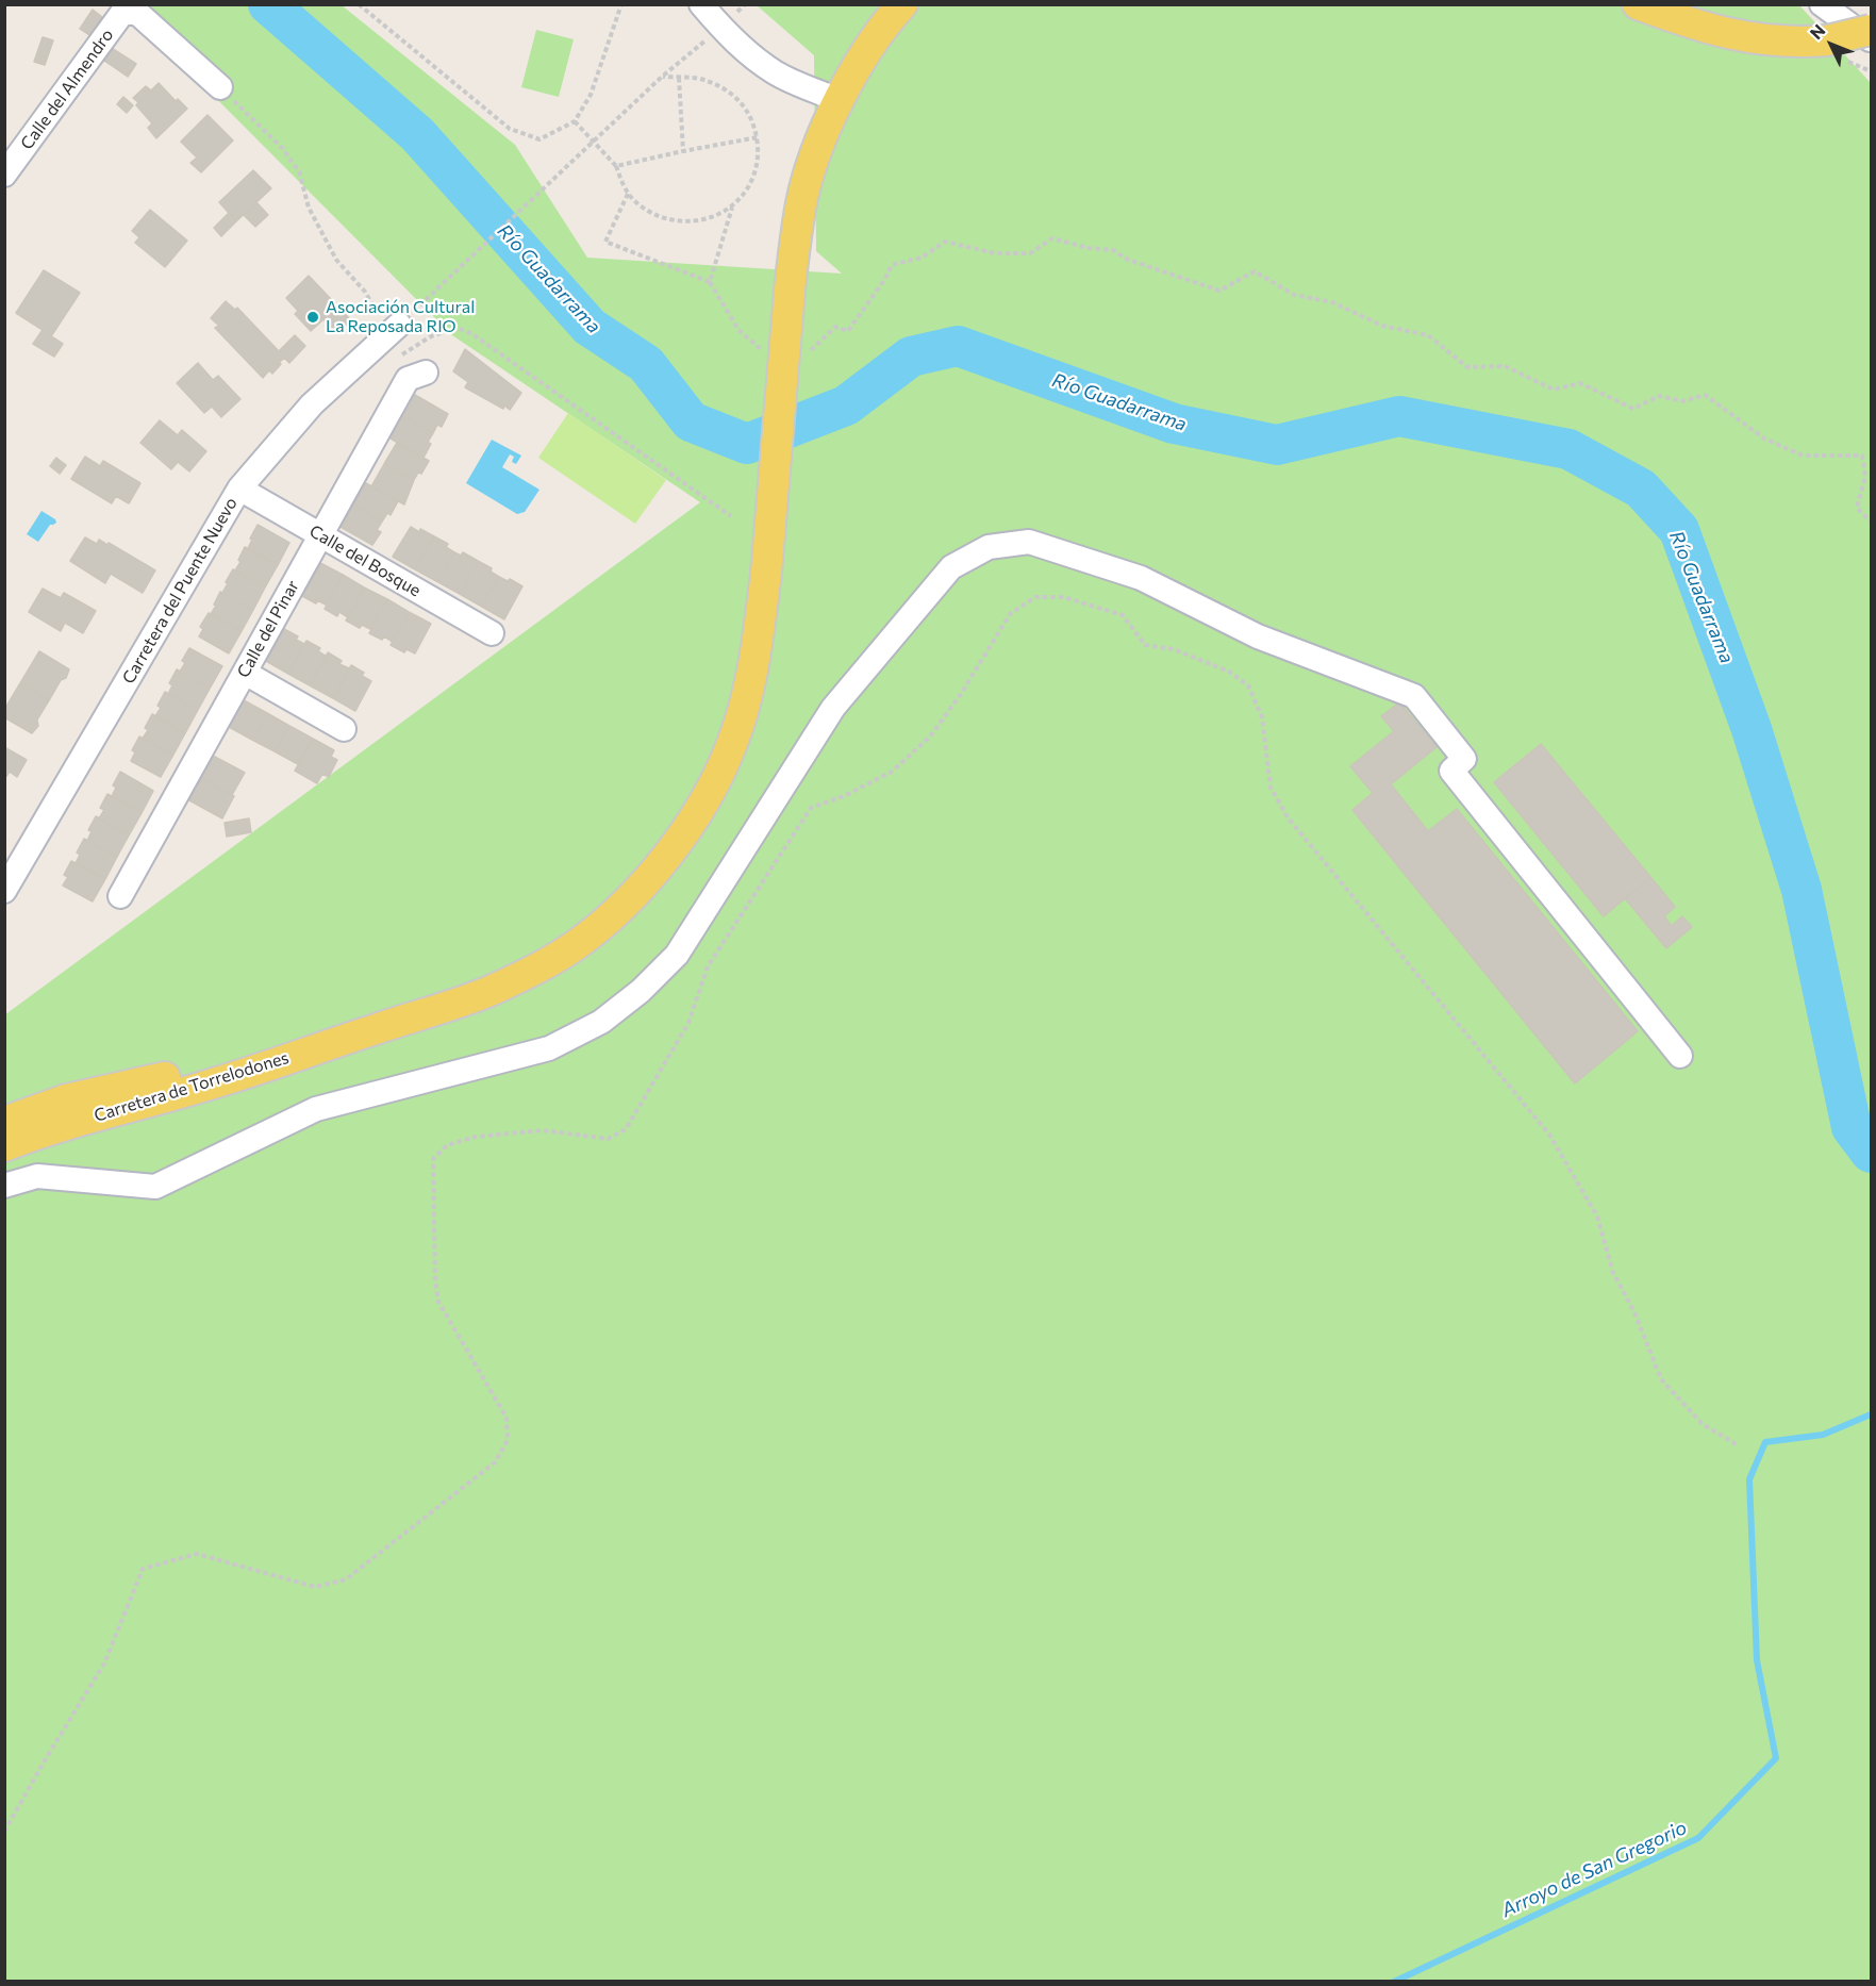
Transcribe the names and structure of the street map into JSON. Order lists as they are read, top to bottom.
{
  "streets": {
    "main road": ["Carretera de Torrelodones"],
    "street": [
      "Calle del Almendro",
      "Calle del Bosque",
      "Carretera del Puente Nuevo",
      "Calle del Pinar"
    ]
  },
  "crossings": [
    ["Calle del Bosque", "Carretera del Puente Nuevo"],
    ["Calle del Bosque", "Calle del Pinar"]
  ],
  "water": ["Río Guadarrama", "Arroyo de San Gregorio"],
  "places": ["Asociación Cultural La Reposada RIO"],
  "north": "top left"
}
